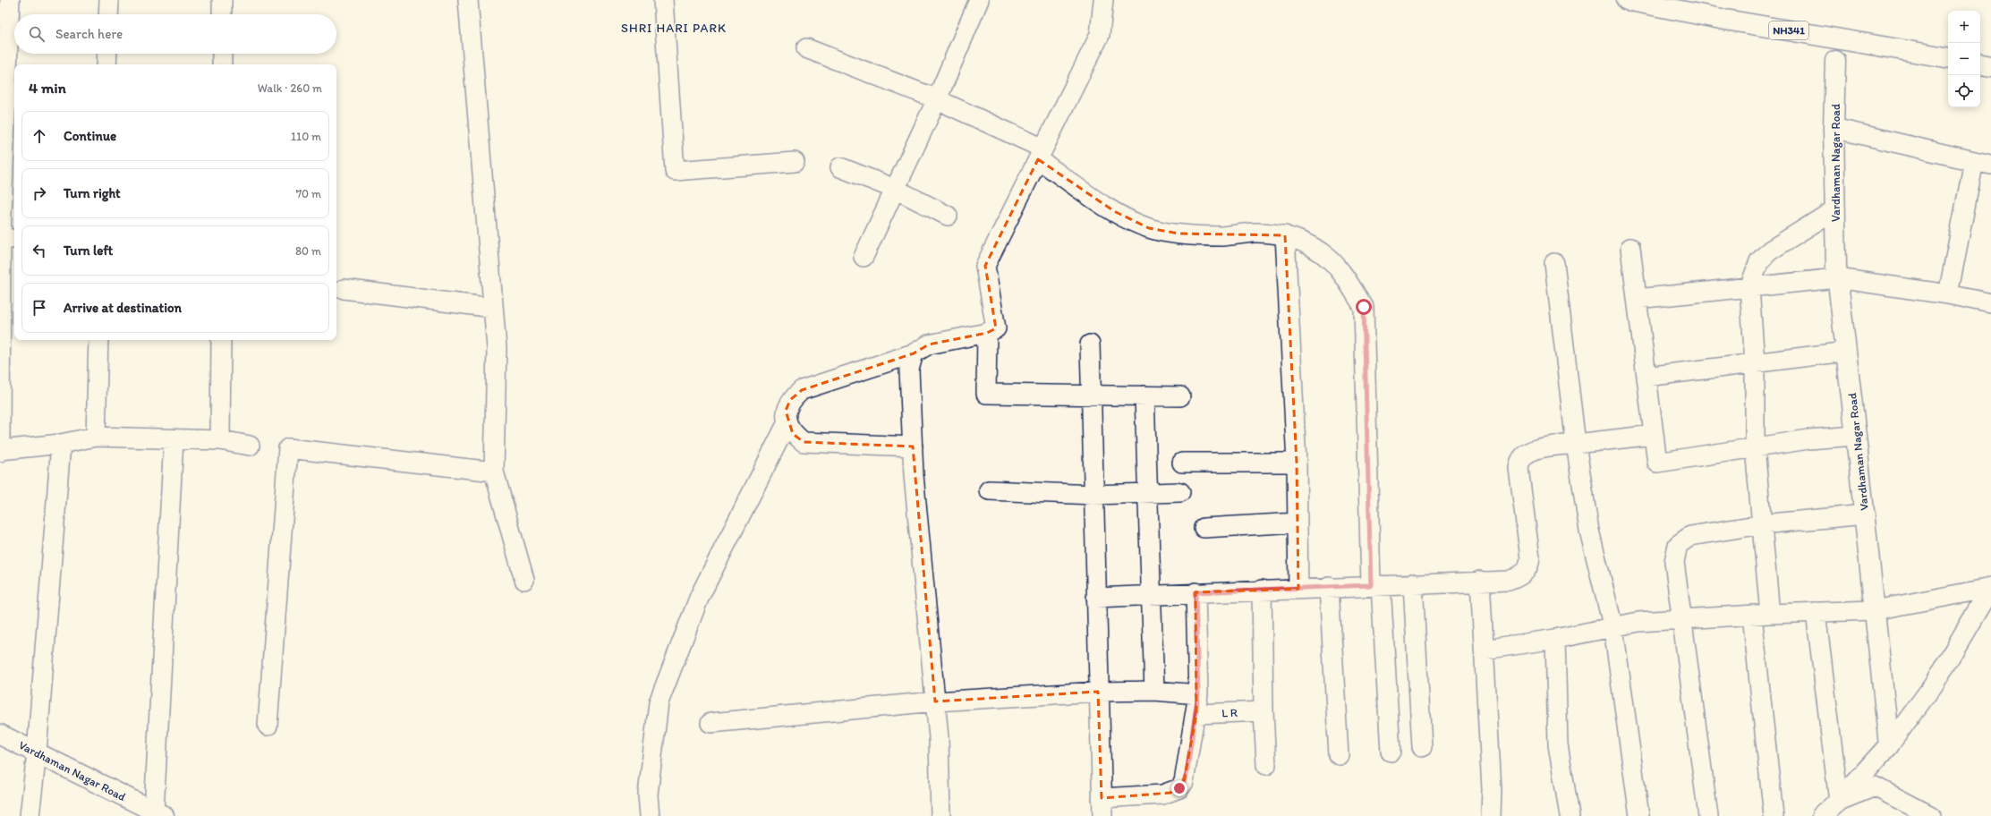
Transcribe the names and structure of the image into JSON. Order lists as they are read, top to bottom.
{
  "streets": {
    "main road": ["NH341", "Vardhaman Nagar Road"],
    "street": ["L R"]
  },
  "districts": ["SHRI HARI PARK"],
  "page": {
    "map_buttons": ["+", "−"],
    "search": "Search here",
    "heading": ["4 min", "Walk · 260 m"],
    "list": [
      ["Continue", "110 m"],
      ["Turn right", "70 m"],
      ["Turn left", "80 m"],
      "Arrive at destination"
    ]
  }
}
